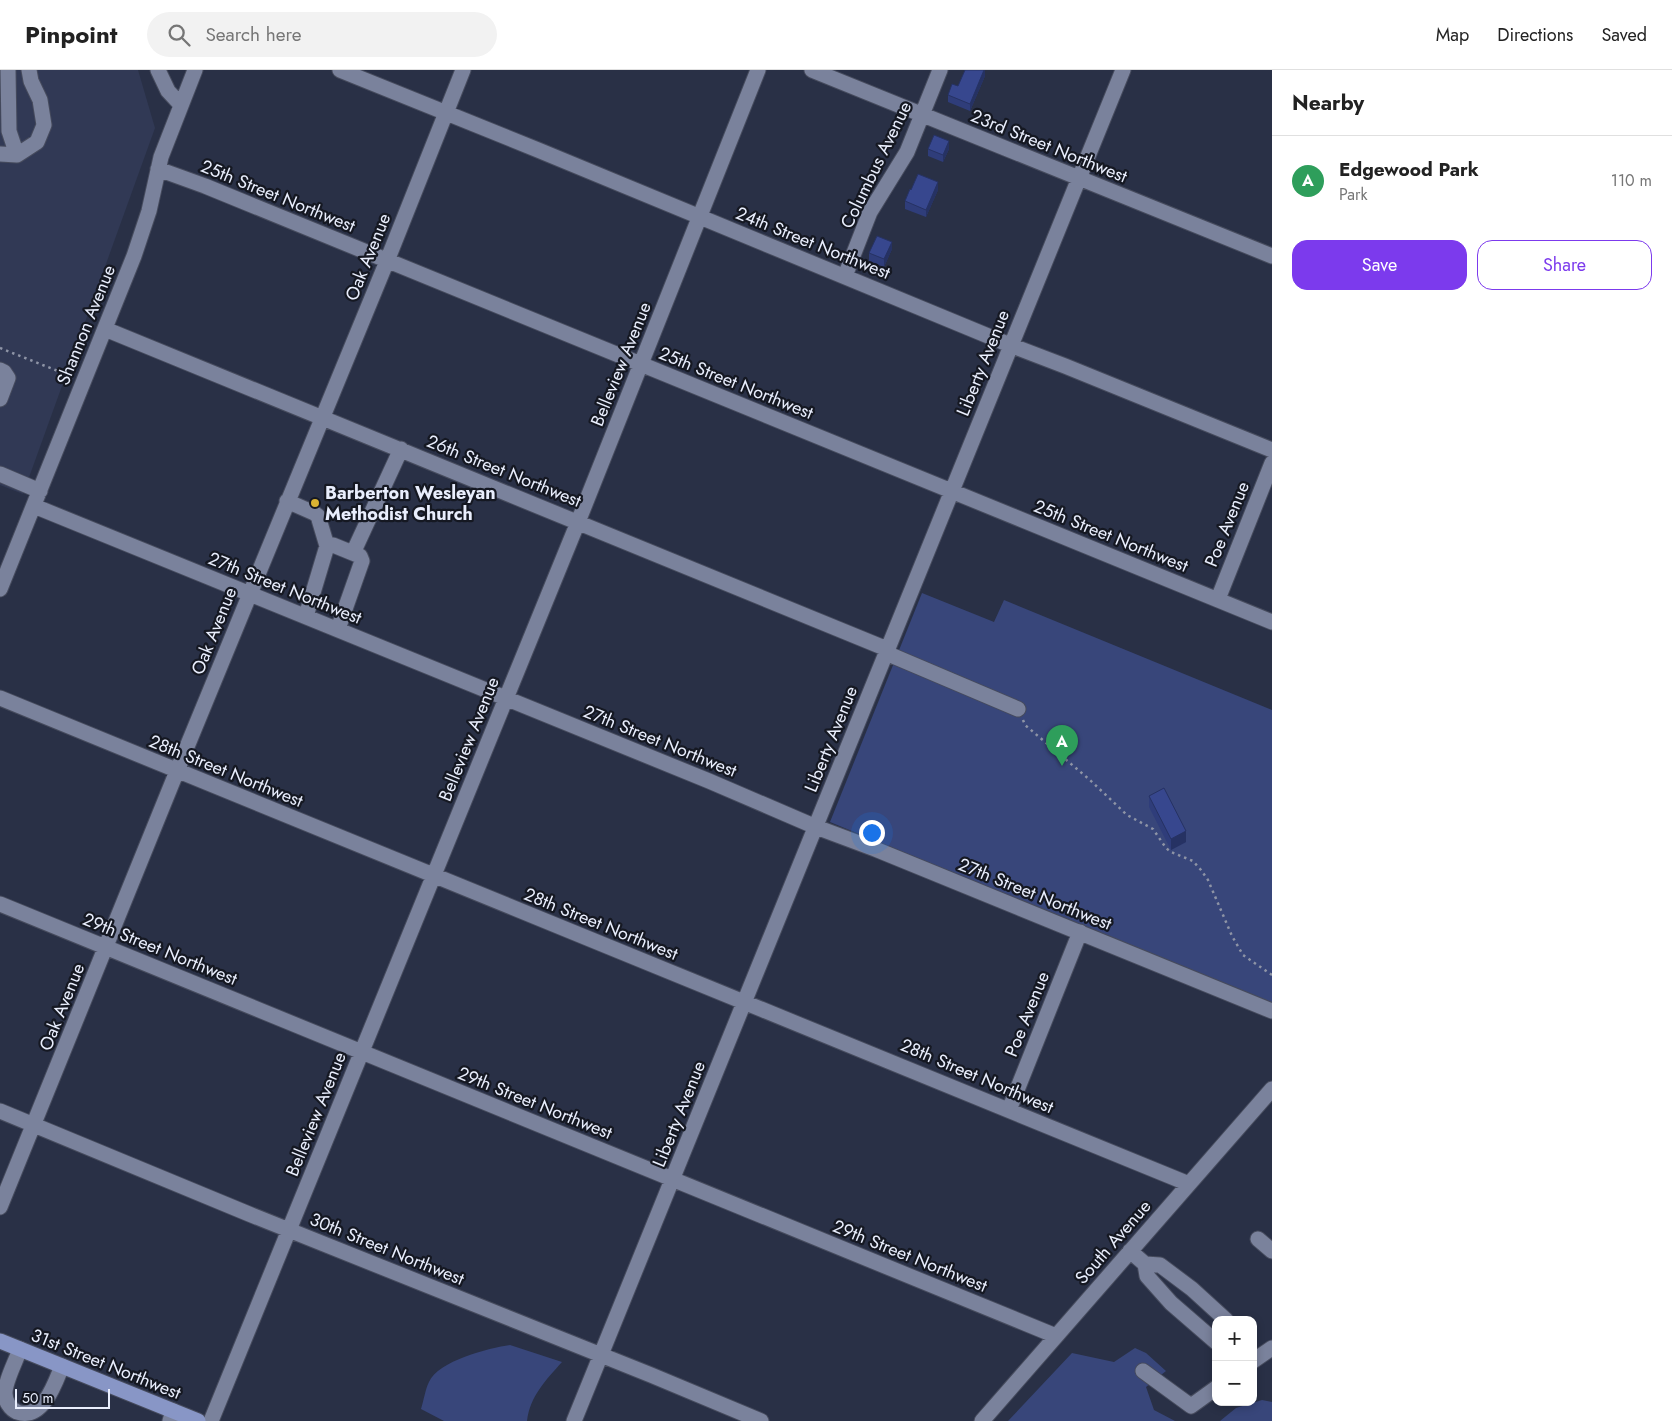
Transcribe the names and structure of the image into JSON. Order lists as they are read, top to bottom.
{
  "streets": {
    "main road": ["31st Street Northwest"],
    "street": [
      "23rd Street Northwest",
      "Columbus Avenue",
      "25th Street Northwest",
      "24th Street Northwest",
      "Oak Avenue",
      "Shannon Avenue",
      "Liberty Avenue",
      "Belleview Avenue",
      "26th Street Northwest",
      "Poe Avenue",
      "27th Street Northwest",
      "28th Street Northwest",
      "29th Street Northwest",
      "South Avenue",
      "30th Street Northwest"
    ]
  },
  "crossings": [
    ["23rd Street Northwest", "Columbus Avenue"],
    ["23rd Street Northwest", "Liberty Avenue"],
    ["Columbus Avenue", "24th Street Northwest"],
    ["25th Street Northwest", "Oak Avenue"],
    ["25th Street Northwest", "Shannon Avenue"],
    ["25th Street Northwest", "Liberty Avenue"],
    ["25th Street Northwest", "Belleview Avenue"],
    ["25th Street Northwest", "Poe Avenue"],
    ["24th Street Northwest", "Oak Avenue"],
    ["24th Street Northwest", "Liberty Avenue"],
    ["24th Street Northwest", "Belleview Avenue"],
    ["Oak Avenue", "26th Street Northwest"],
    ["Oak Avenue", "27th Street Northwest"],
    ["Oak Avenue", "28th Street Northwest"],
    ["Oak Avenue", "29th Street Northwest"],
    ["Oak Avenue", "30th Street Northwest"],
    ["Shannon Avenue", "26th Street Northwest"],
    ["Shannon Avenue", "27th Street Northwest"],
    ["Liberty Avenue", "26th Street Northwest"],
    ["Liberty Avenue", "27th Street Northwest"],
    ["Liberty Avenue", "28th Street Northwest"],
    ["Liberty Avenue", "29th Street Northwest"],
    ["Liberty Avenue", "30th Street Northwest"],
    ["Belleview Avenue", "26th Street Northwest"],
    ["Belleview Avenue", "27th Street Northwest"],
    ["Belleview Avenue", "28th Street Northwest"],
    ["Belleview Avenue", "29th Street Northwest"],
    ["Belleview Avenue", "30th Street Northwest"],
    ["Poe Avenue", "27th Street Northwest"],
    ["Poe Avenue", "28th Street Northwest"],
    ["28th Street Northwest", "South Avenue"],
    ["29th Street Northwest", "South Avenue"]
  ],
  "places": ["Barberton Wesleyan Methodist Church"],
  "scale_bar": "50 m",
  "page": {
    "header": "Pinpoint",
    "search": "Search here",
    "nav": ["Map", "Directions", "Saved"],
    "heading": "Nearby",
    "list": [
      {
        "mark": "A",
        "name": "Edgewood Park",
        "note": "Park",
        "value": "110 m"
      }
    ],
    "buttons": ["Save", "Share"],
    "pins": "A",
    "map_buttons": ["+", "−"],
    "scale": "50 m"
  }
}
